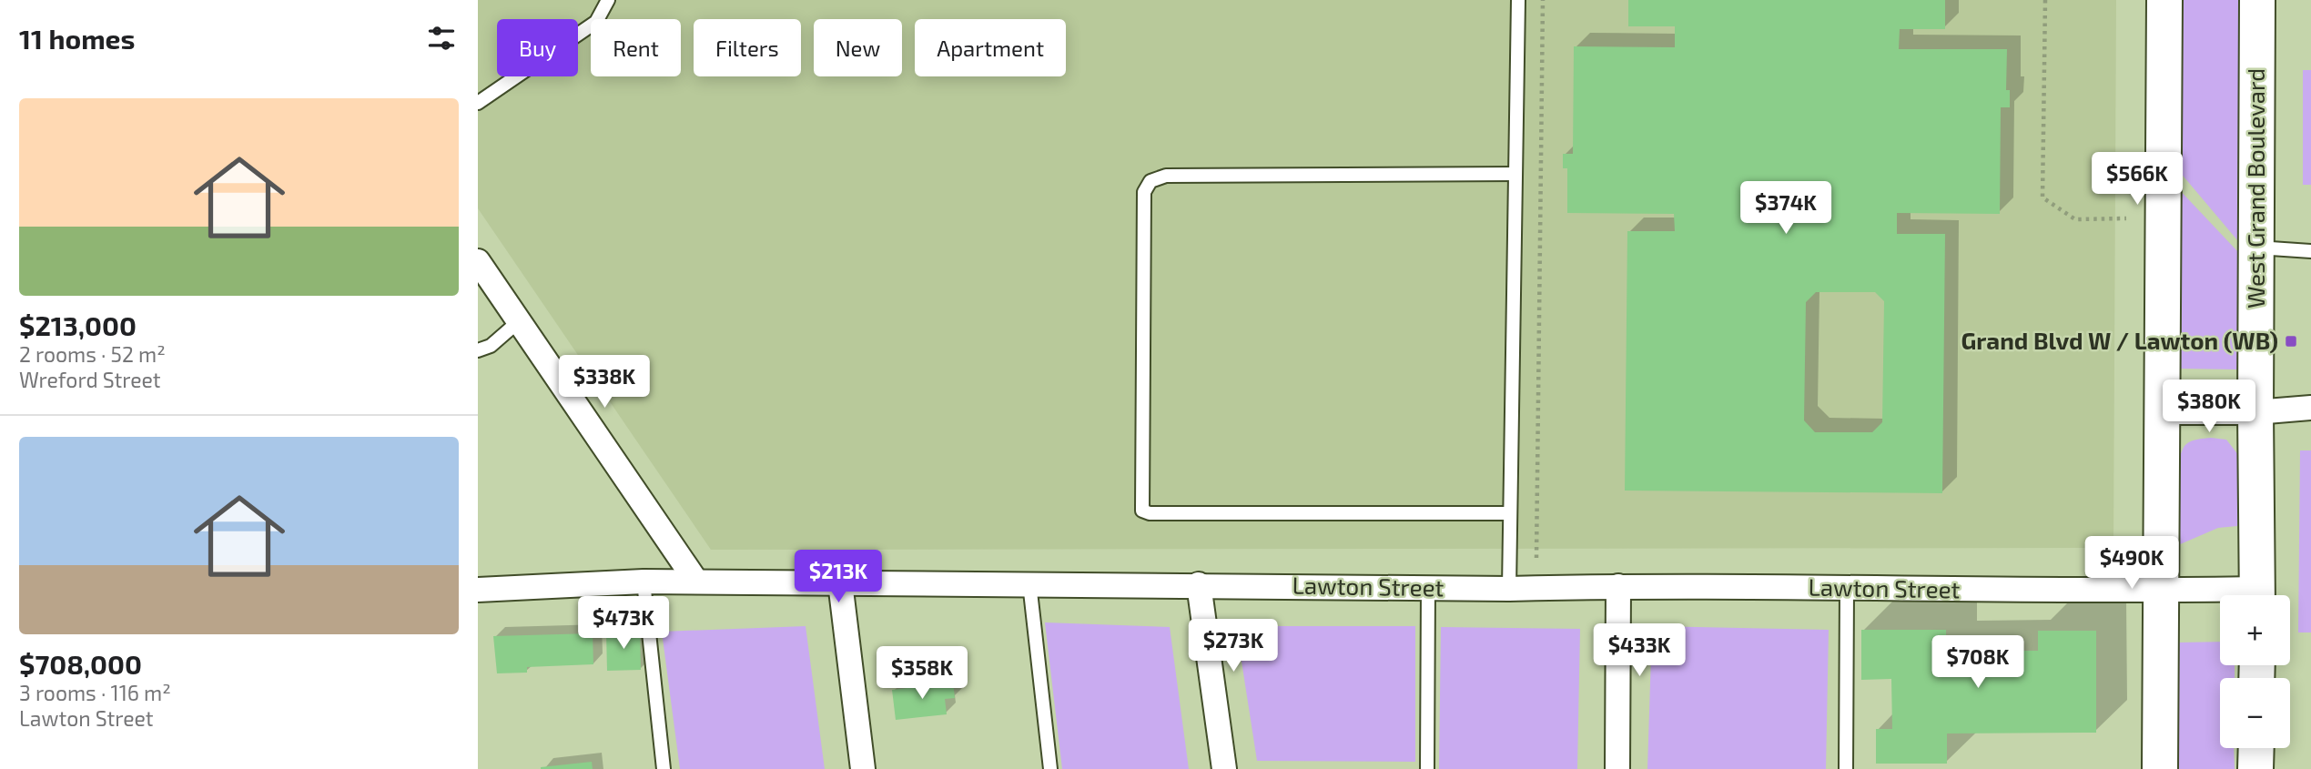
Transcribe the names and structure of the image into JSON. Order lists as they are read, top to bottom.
{
  "streets": {
    "main road": ["West Grand Boulevard"],
    "street": ["Lawton Street"]
  },
  "places": {
    "transit": ["Grand Blvd W / Lawton (WB)"]
  },
  "page": {
    "heading": "11 homes",
    "chip": [
      "Buy",
      "Rent",
      "Filters",
      "New",
      "Apartment"
    ],
    "list": [
      {
        "name": "$213,000",
        "note": "2 rooms · 52 m² · Wreford Street"
      },
      {
        "name": "$708,000",
        "note": "3 rooms · 116 m² · Lawton Street"
      }
    ],
    "price": [
      "$566K",
      "$374K",
      "$338K",
      "$380K",
      "$490K",
      "$213K",
      "$473K",
      "$273K",
      "$433K",
      "$708K",
      "$358K"
    ],
    "map_buttons": ["+", "−"]
  }
}
